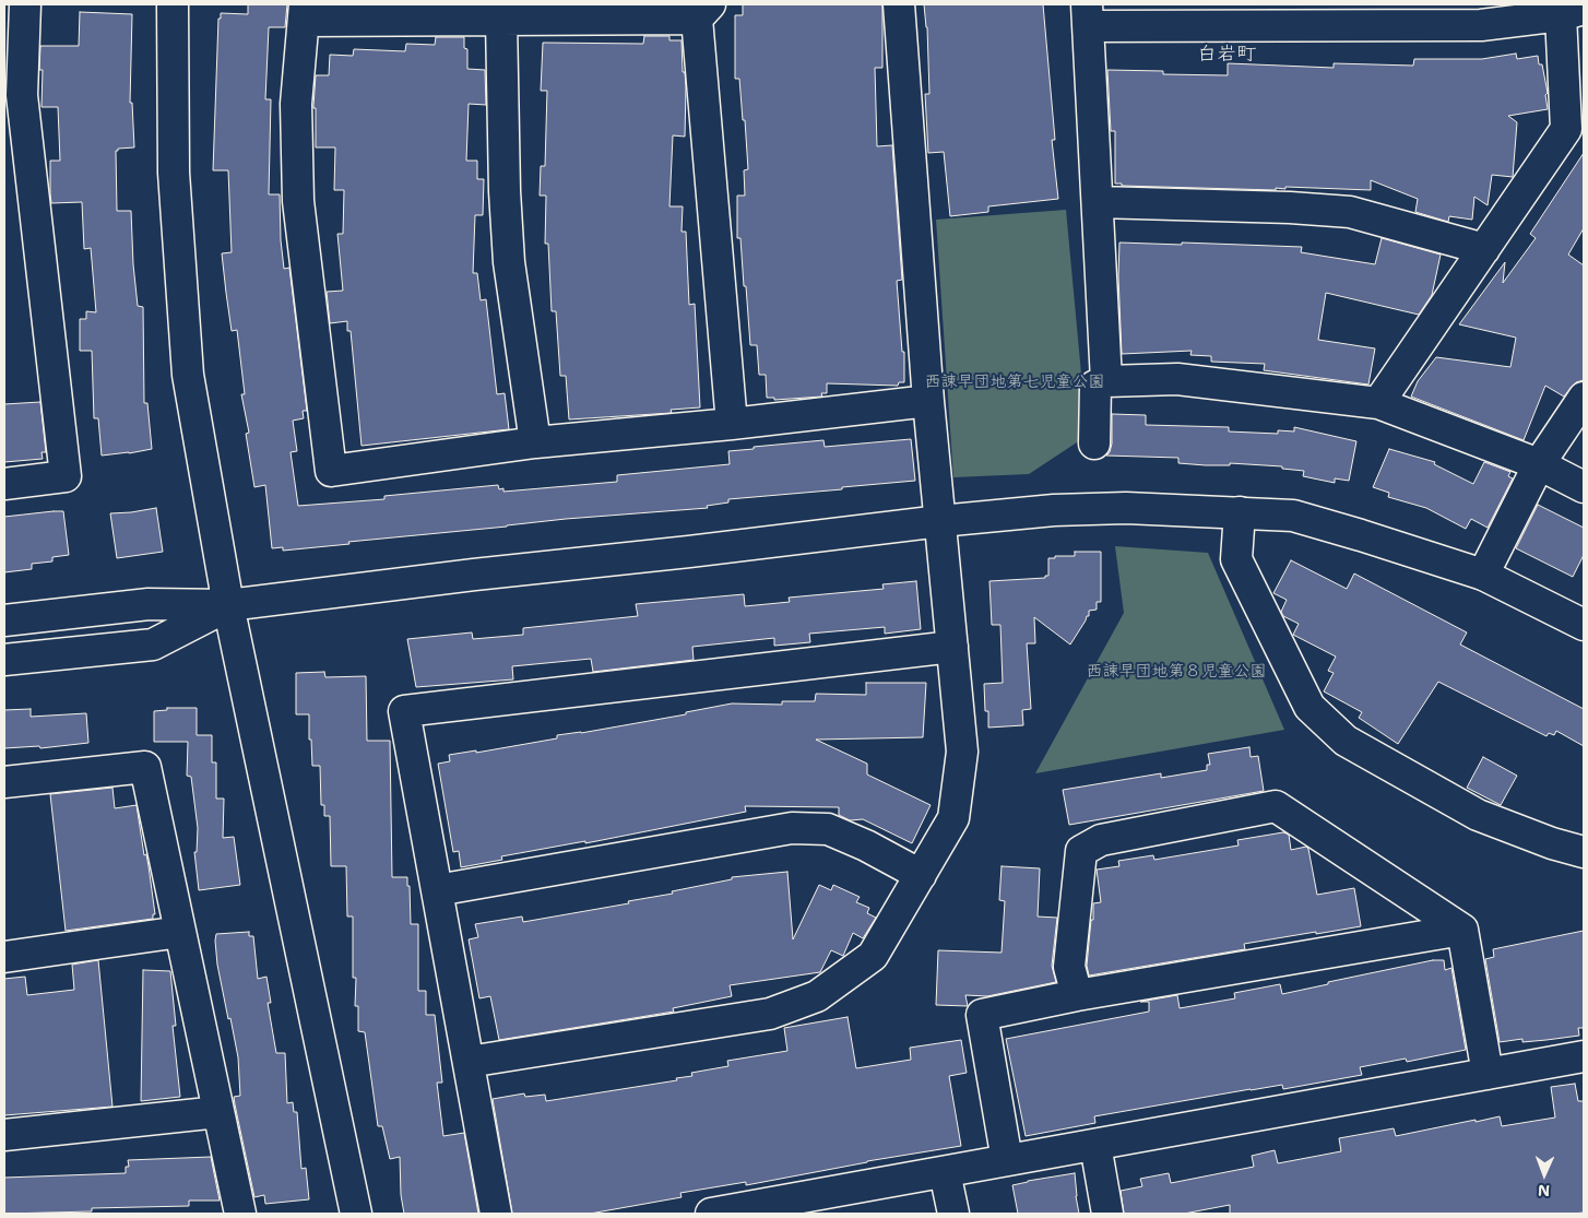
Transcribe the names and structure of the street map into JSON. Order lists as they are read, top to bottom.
{
  "districts": ["白岩町"],
  "parks": ["西諌早団地第七児童公園", "西諫早団地第８児童公園"],
  "north": "bottom"
}
